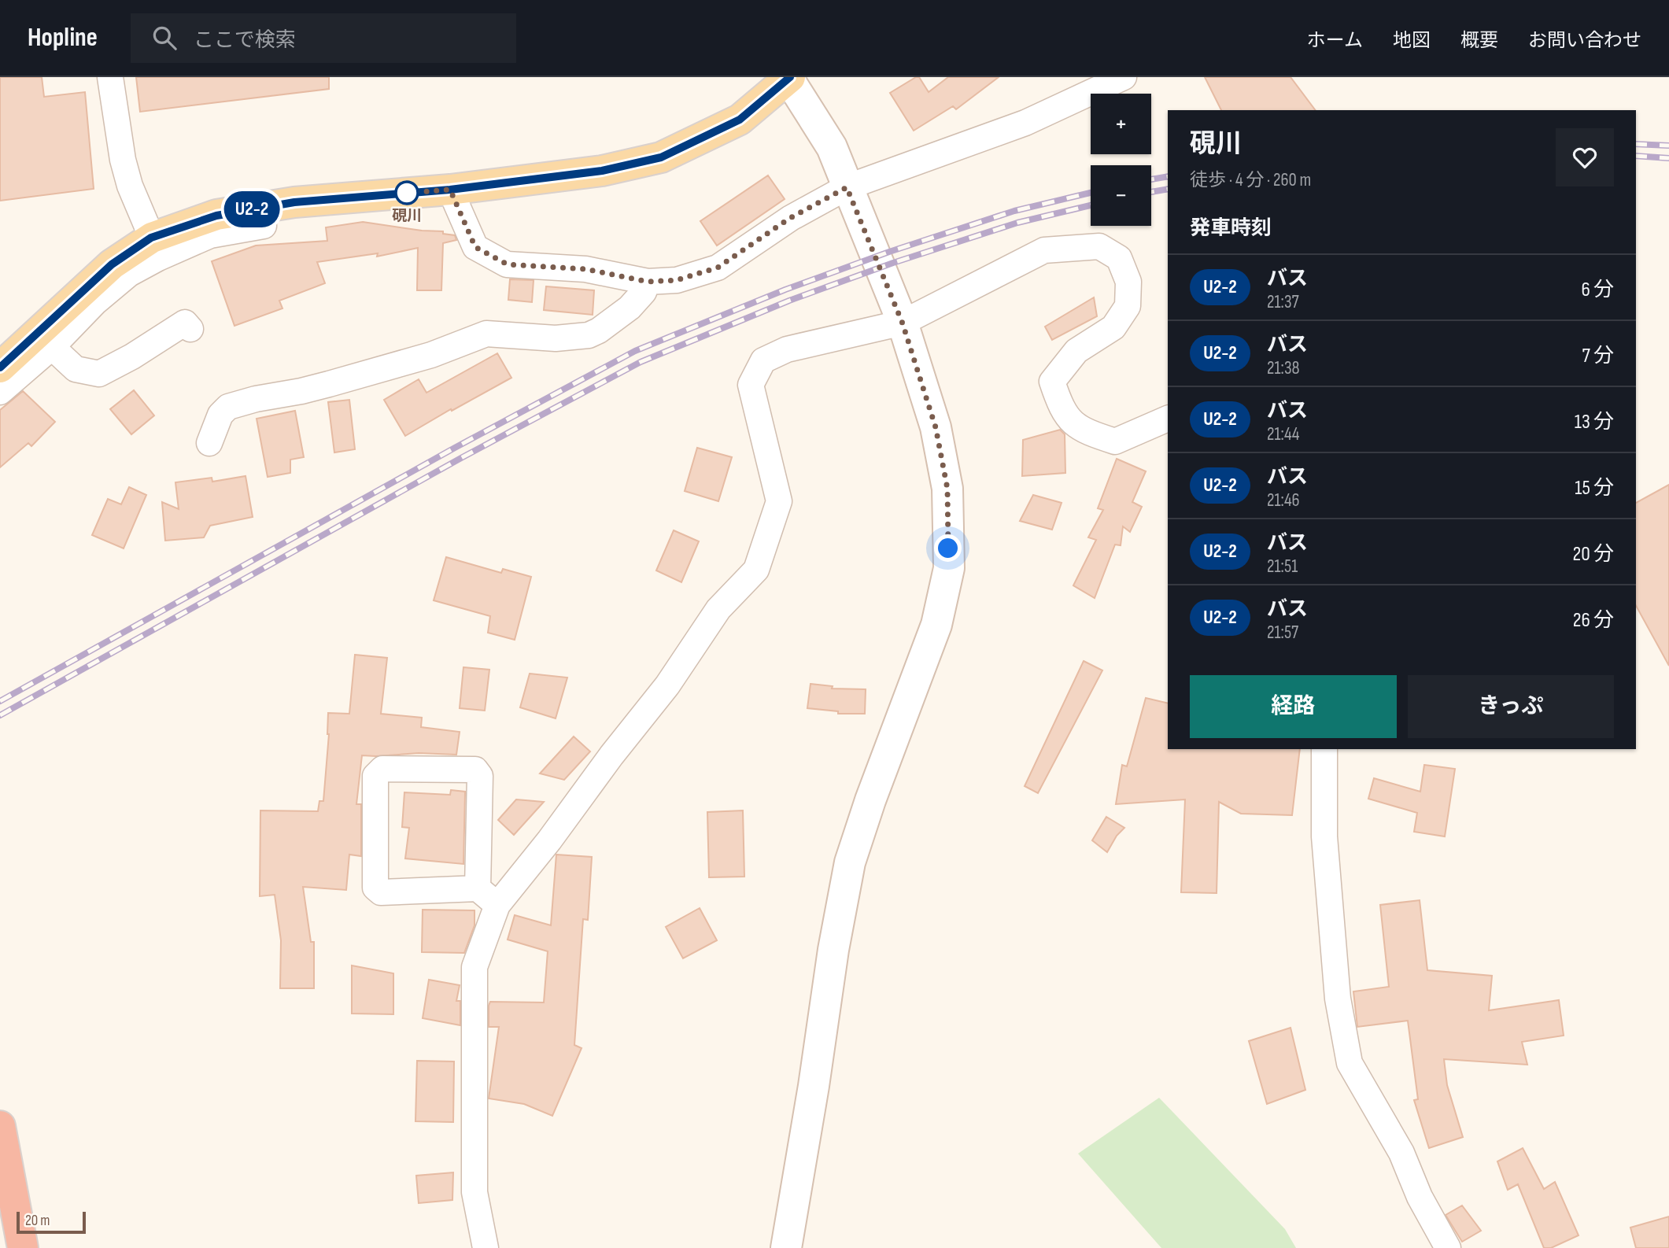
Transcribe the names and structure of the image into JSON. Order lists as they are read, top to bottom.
{
  "places": ["硯川"],
  "lines": ["bus line U2-2"],
  "scale_bar": "20 m",
  "page": {
    "header": "Hopline",
    "search": "ここで検索",
    "nav": [
      "ホーム",
      "地図",
      "概要",
      "お問い合わせ"
    ],
    "on_map": "U2-2",
    "map_buttons": ["+", "−"],
    "heading": [
      ["硯川", "徒歩 · 4 分 · 260 m"],
      "発車時刻"
    ],
    "list": [
      {
        "mark": "U2-2",
        "name": "バス",
        "note": "21:37",
        "value": "6 分"
      },
      {
        "mark": "U2-2",
        "name": "バス",
        "note": "21:38",
        "value": "7 分"
      },
      {
        "mark": "U2-2",
        "name": "バス",
        "note": "21:44",
        "value": "13 分"
      },
      {
        "mark": "U2-2",
        "name": "バス",
        "note": "21:46",
        "value": "15 分"
      },
      {
        "mark": "U2-2",
        "name": "バス",
        "note": "21:51",
        "value": "20 分"
      },
      {
        "mark": "U2-2",
        "name": "バス",
        "note": "21:57",
        "value": "26 分"
      }
    ],
    "buttons": ["経路", "きっぷ"],
    "scale": "20 m"
  }
}
